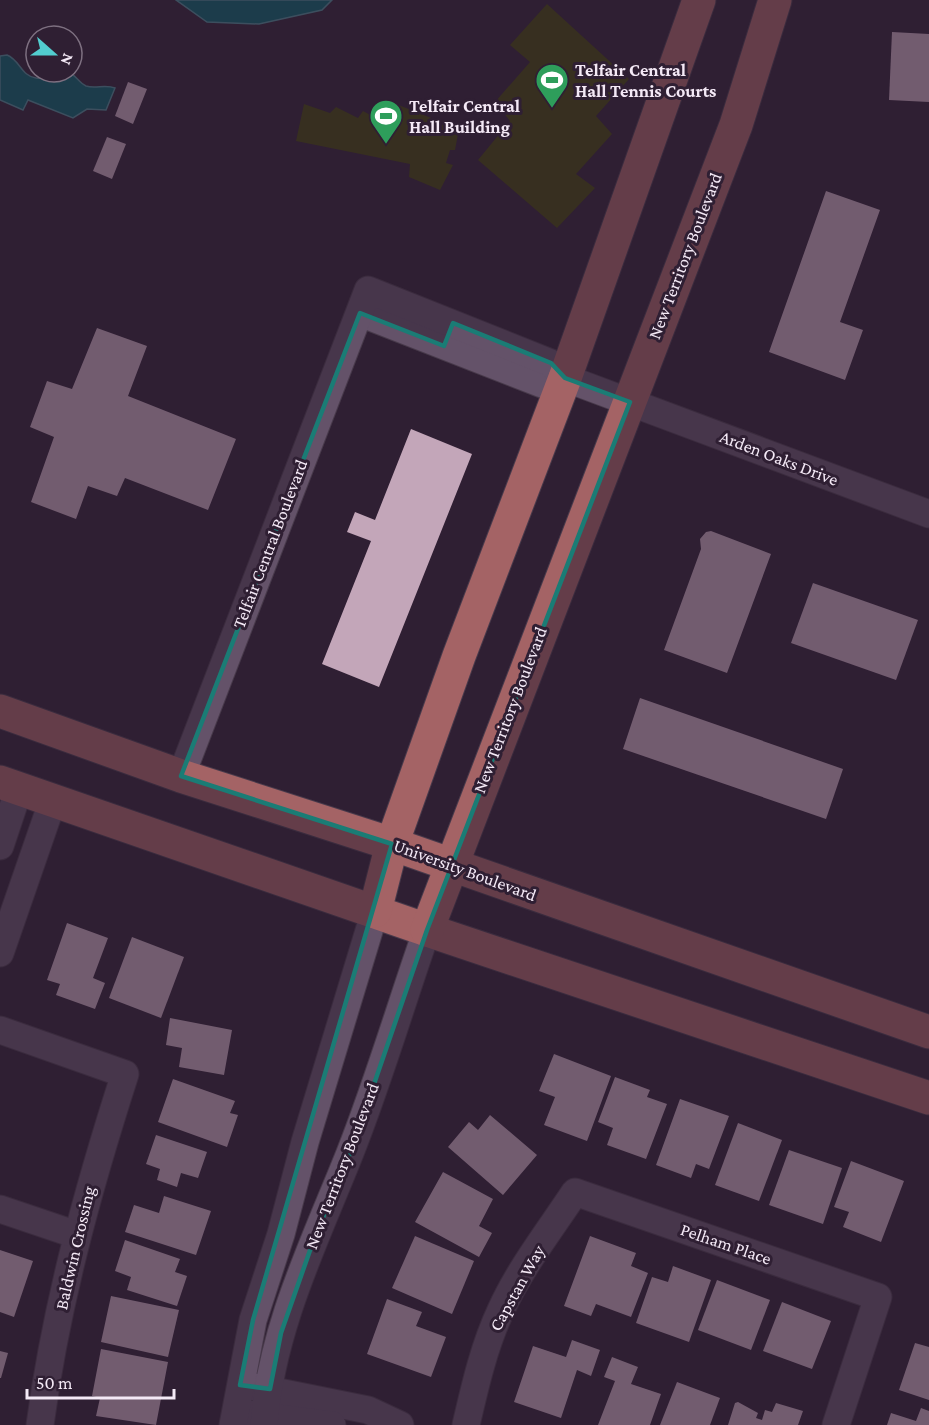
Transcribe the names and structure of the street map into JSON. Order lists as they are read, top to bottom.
{
  "streets": {
    "main road": ["New Territory Boulevard", "University Boulevard"],
    "street": [
      "Arden Oaks Drive",
      "Telfair Central Boulevard",
      "Pelham Place",
      "Baldwin Crossing",
      "Capstan Way"
    ]
  },
  "crossings": [
    ["New Territory Boulevard", "Arden Oaks Drive"],
    ["New Territory Boulevard", "Telfair Central Boulevard"],
    ["New Territory Boulevard", "University Boulevard"],
    ["Arden Oaks Drive", "Telfair Central Boulevard"],
    ["Telfair Central Boulevard", "University Boulevard"],
    ["Pelham Place", "Capstan Way"]
  ],
  "places": {
    "sports": ["Telfair Central Hall Tennis Courts", "Telfair Central Hall Building"]
  },
  "scale_bar": "50 m",
  "north": "right"
}
